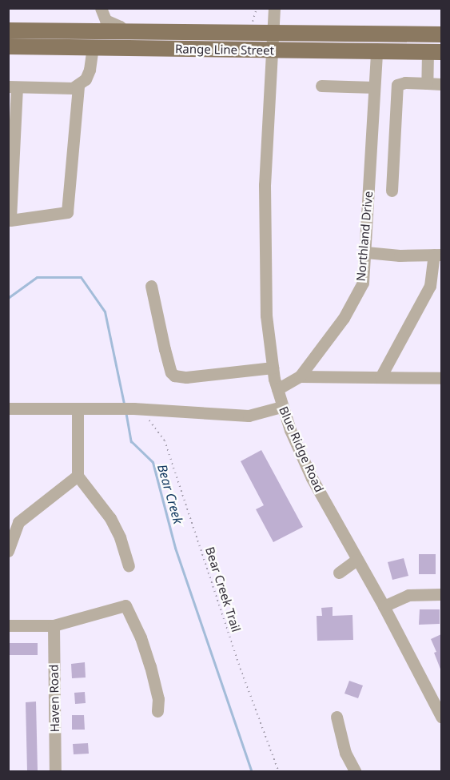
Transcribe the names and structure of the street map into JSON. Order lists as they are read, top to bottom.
{
  "streets": {
    "main road": ["Range Line Street"],
    "street": ["Northland Drive", "Blue Ridge Road", "Haven Road"],
    "path": ["Bear Creek Trail"]
  },
  "crossings": [
    ["Range Line Street", "Northland Drive"],
    ["Range Line Street", "Blue Ridge Road"],
    ["Northland Drive", "Blue Ridge Road"]
  ],
  "water": ["Bear Creek"]
}
